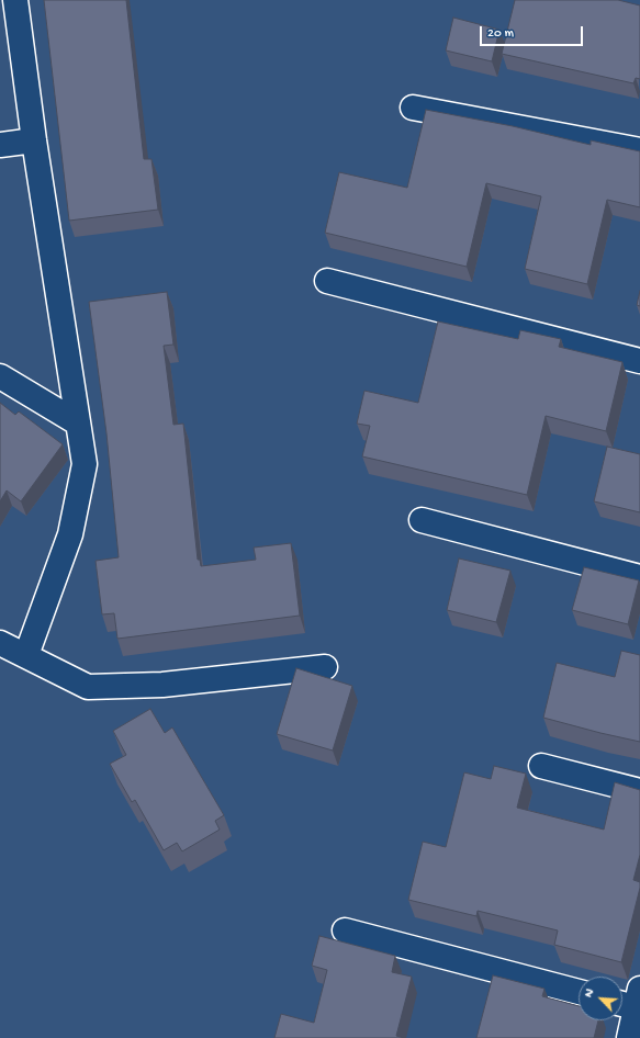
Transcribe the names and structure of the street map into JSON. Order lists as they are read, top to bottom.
{
  "scale_bar": "20 m",
  "north": "top left"
}
